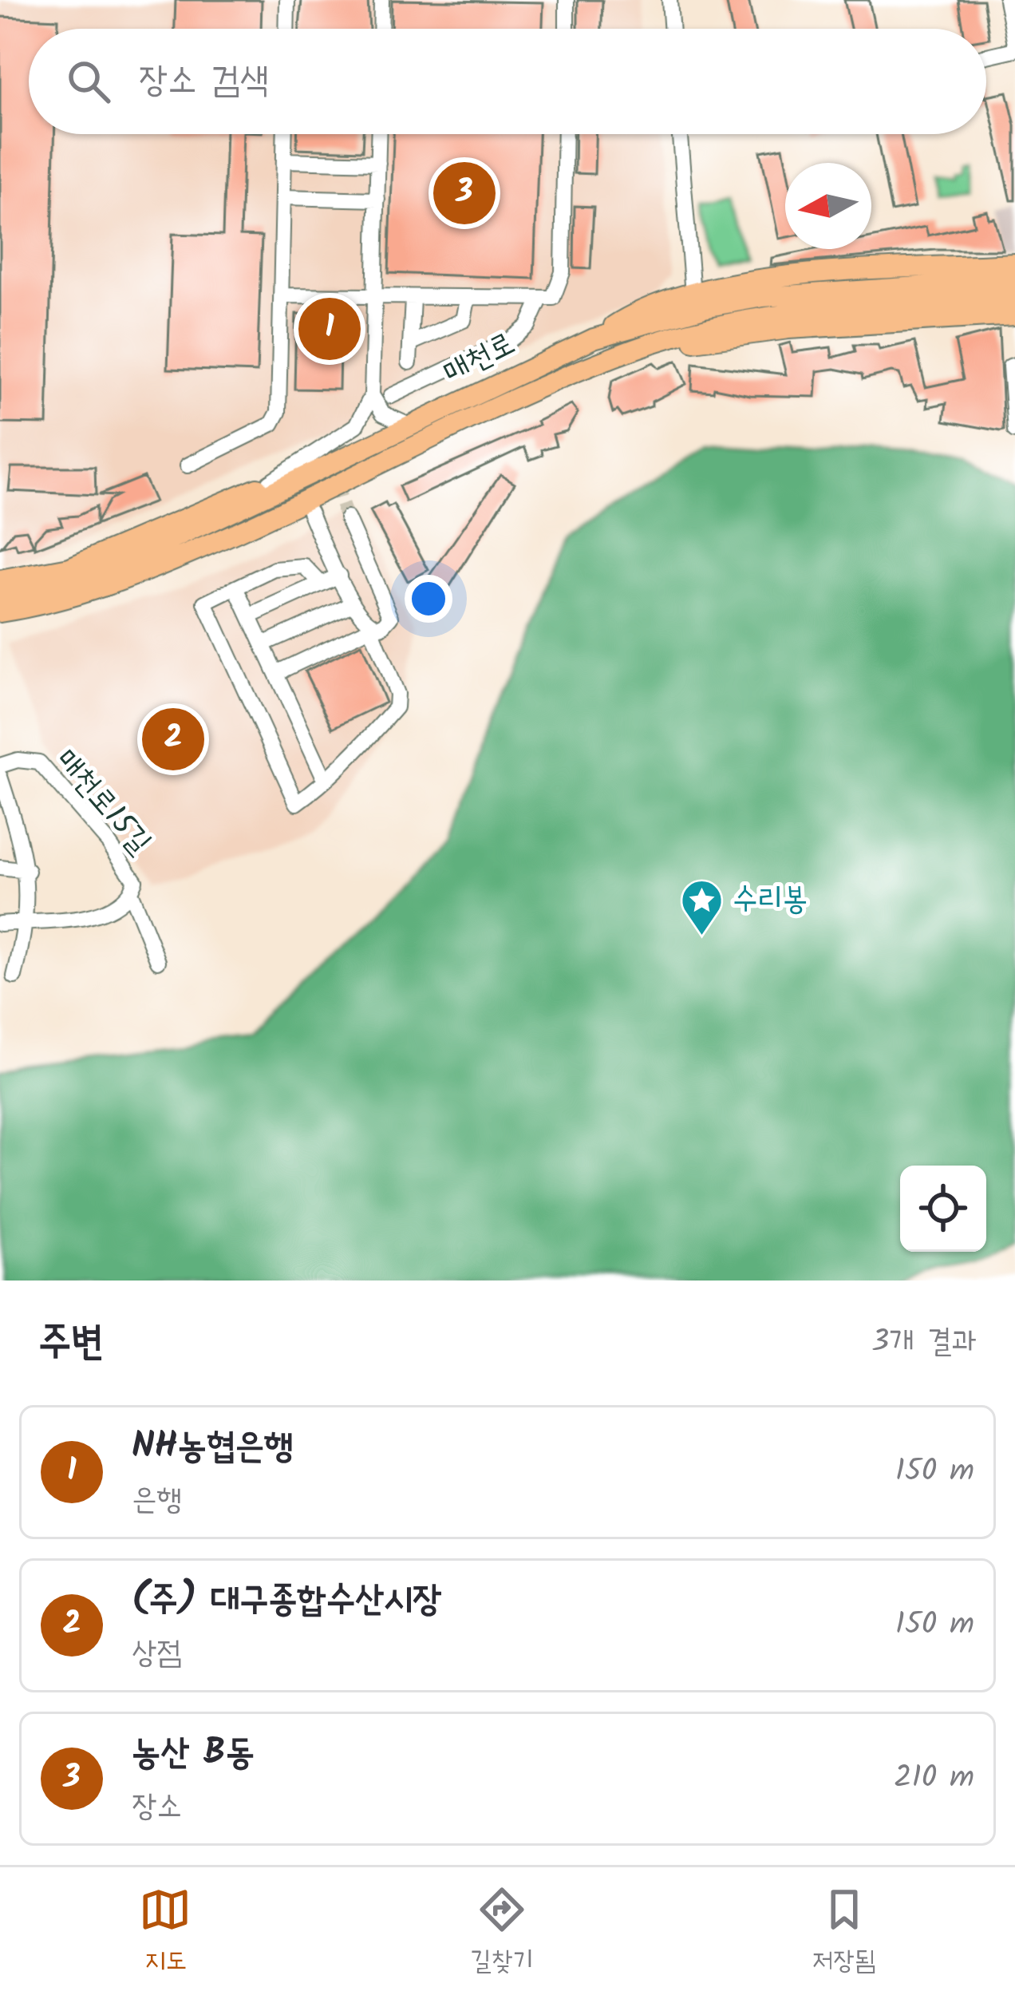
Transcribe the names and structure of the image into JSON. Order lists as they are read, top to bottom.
{
  "streets": {
    "main road": ["매천로"],
    "street": ["매천로15길"]
  },
  "places": {
    "place": ["수리봉"]
  },
  "north": "left",
  "page": {
    "search": "장소 검색",
    "pins": ["3", "1", "2"],
    "heading": ["주변", "3개 결과"],
    "list": [
      {
        "mark": "1",
        "name": "NH농협은행",
        "note": "은행",
        "value": "150 m"
      },
      {
        "mark": "2",
        "name": "(주) 대구종합수산시장",
        "note": "상점",
        "value": "150 m"
      },
      {
        "mark": "3",
        "name": "농산 B동",
        "note": "장소",
        "value": "210 m"
      }
    ],
    "nav": ["지도", "길찾기", "저장됨"]
  }
}
